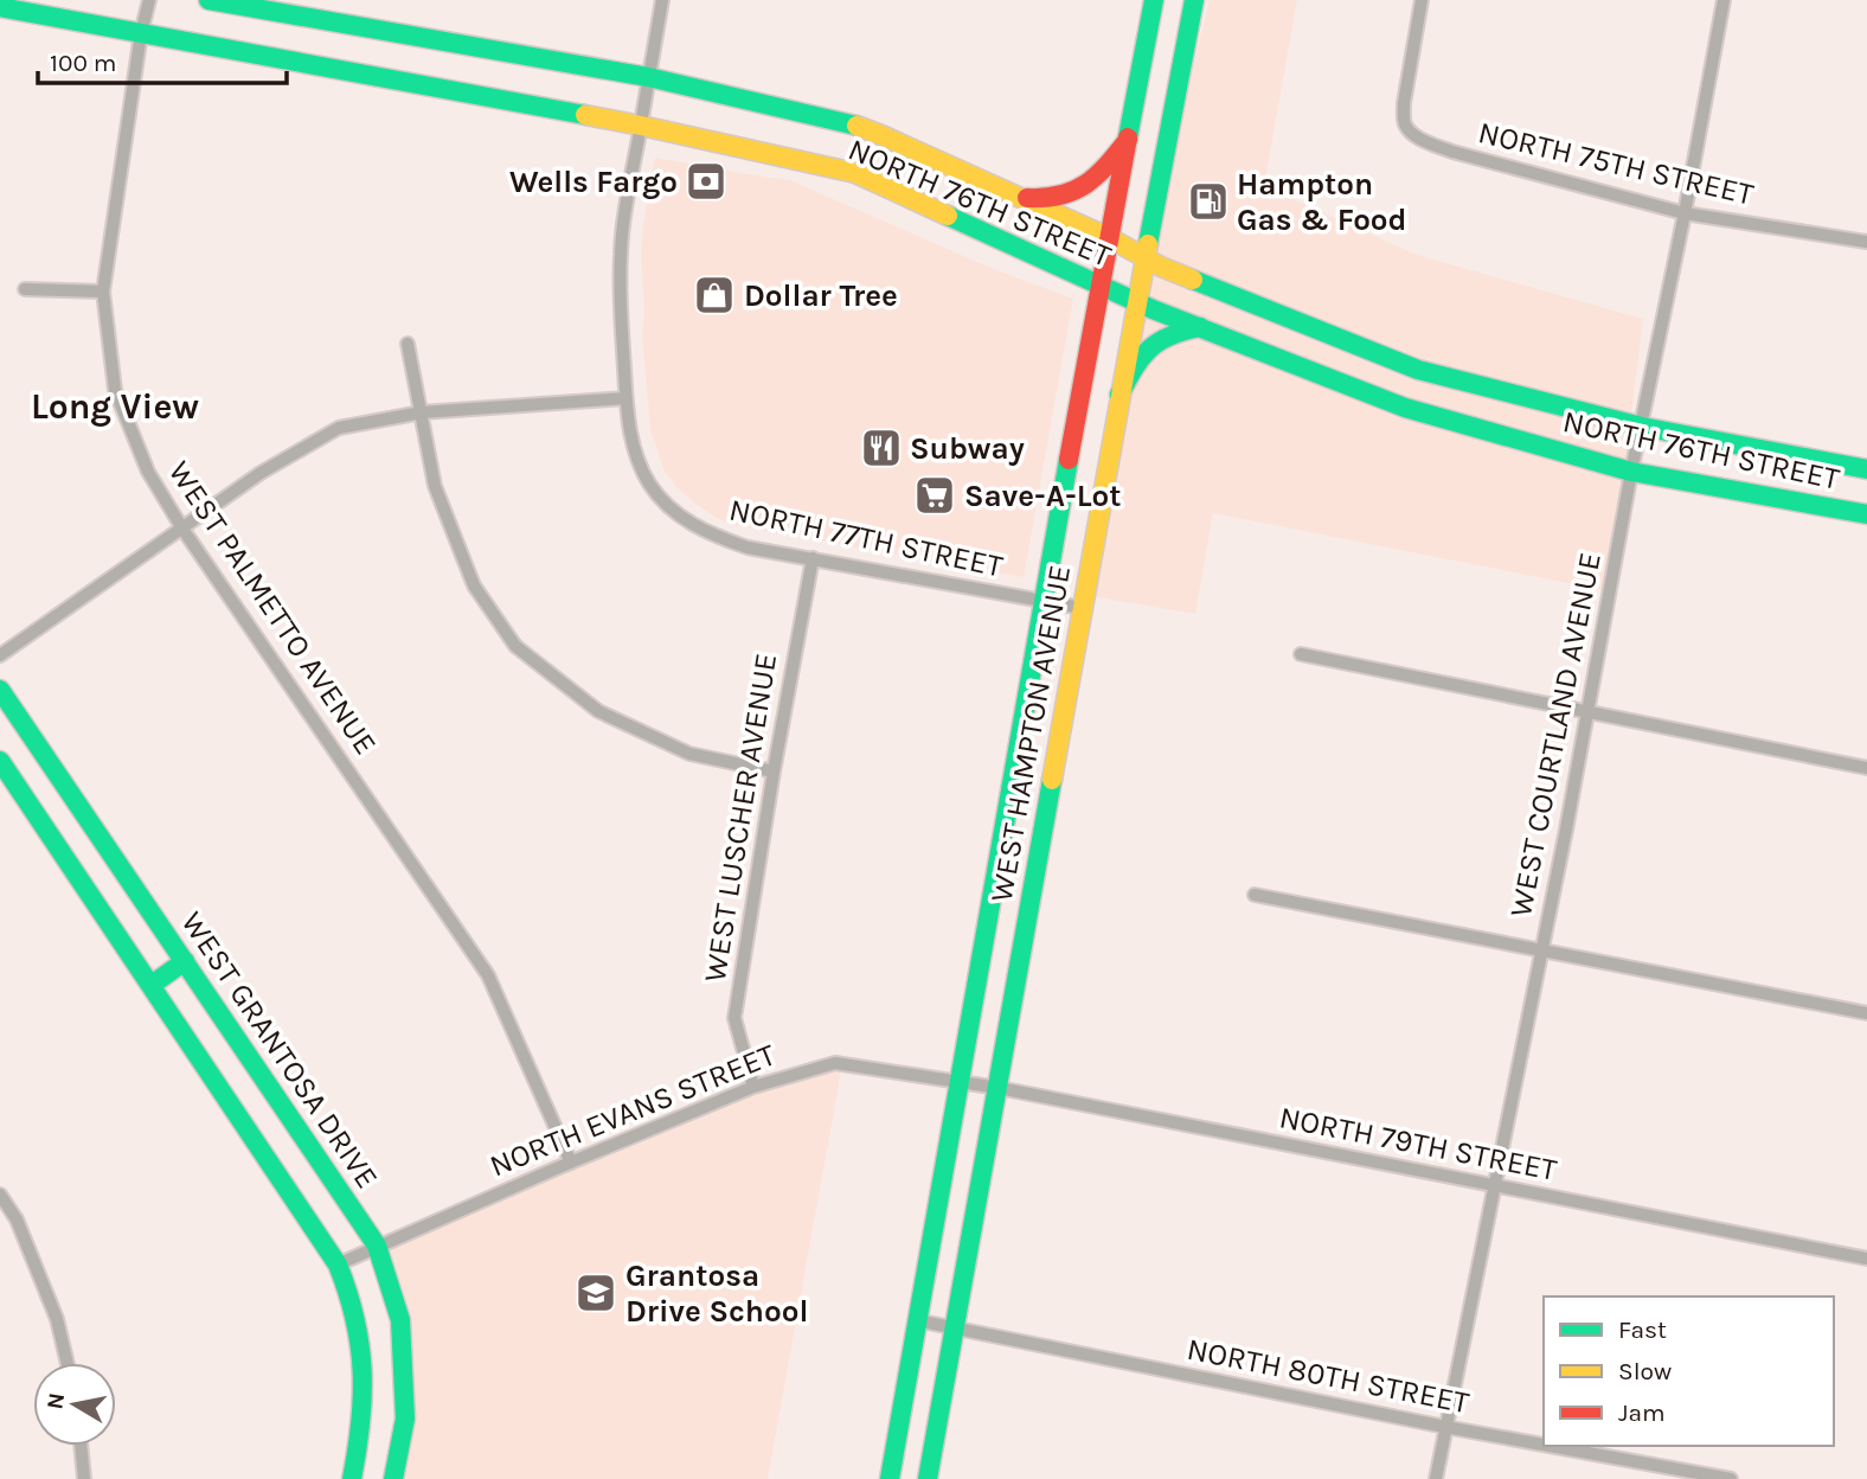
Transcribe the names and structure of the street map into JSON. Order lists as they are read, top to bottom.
{
  "streets": {
    "main road": ["NORTH 76TH STREET", "WEST HAMPTON AVENUE", "WEST GRANTOSA DRIVE"],
    "street": [
      "NORTH 75TH STREET",
      "NORTH 77TH STREET",
      "WEST PALMETTO AVENUE",
      "WEST COURTLAND AVENUE",
      "WEST LUSCHER AVENUE",
      "NORTH EVANS STREET",
      "NORTH 79TH STREET",
      "NORTH 80TH STREET"
    ]
  },
  "crossings": [
    ["NORTH 75TH STREET", "WEST COURTLAND AVENUE"],
    ["NORTH 76TH STREET", "NORTH 77TH STREET"],
    ["NORTH 76TH STREET", "WEST PALMETTO AVENUE"],
    ["NORTH 76TH STREET", "WEST HAMPTON AVENUE"],
    ["NORTH 76TH STREET", "WEST COURTLAND AVENUE"],
    ["NORTH 77TH STREET", "WEST HAMPTON AVENUE"],
    ["NORTH 77TH STREET", "WEST LUSCHER AVENUE"],
    ["WEST PALMETTO AVENUE", "NORTH EVANS STREET"],
    ["WEST HAMPTON AVENUE", "NORTH EVANS STREET"],
    ["WEST HAMPTON AVENUE", "NORTH 79TH STREET"],
    ["WEST HAMPTON AVENUE", "NORTH 80TH STREET"],
    ["WEST COURTLAND AVENUE", "NORTH 79TH STREET"],
    ["WEST COURTLAND AVENUE", "NORTH 80TH STREET"],
    ["WEST LUSCHER AVENUE", "NORTH EVANS STREET"],
    ["WEST GRANTOSA DRIVE", "NORTH EVANS STREET"],
    ["NORTH EVANS STREET", "NORTH 79TH STREET"]
  ],
  "districts": ["Long View"],
  "places": {
    "bank": ["Wells Fargo"],
    "fuel station": ["Hampton Gas & Food"],
    "shop": ["Dollar Tree"],
    "restaurant": ["Subway"],
    "supermarket": ["Save-A-Lot"],
    "school or university": ["Grantosa Drive School"]
  },
  "legend": ["Fast", "Slow", "Jam"],
  "scale_bar": "100 m",
  "north": "left"
}
